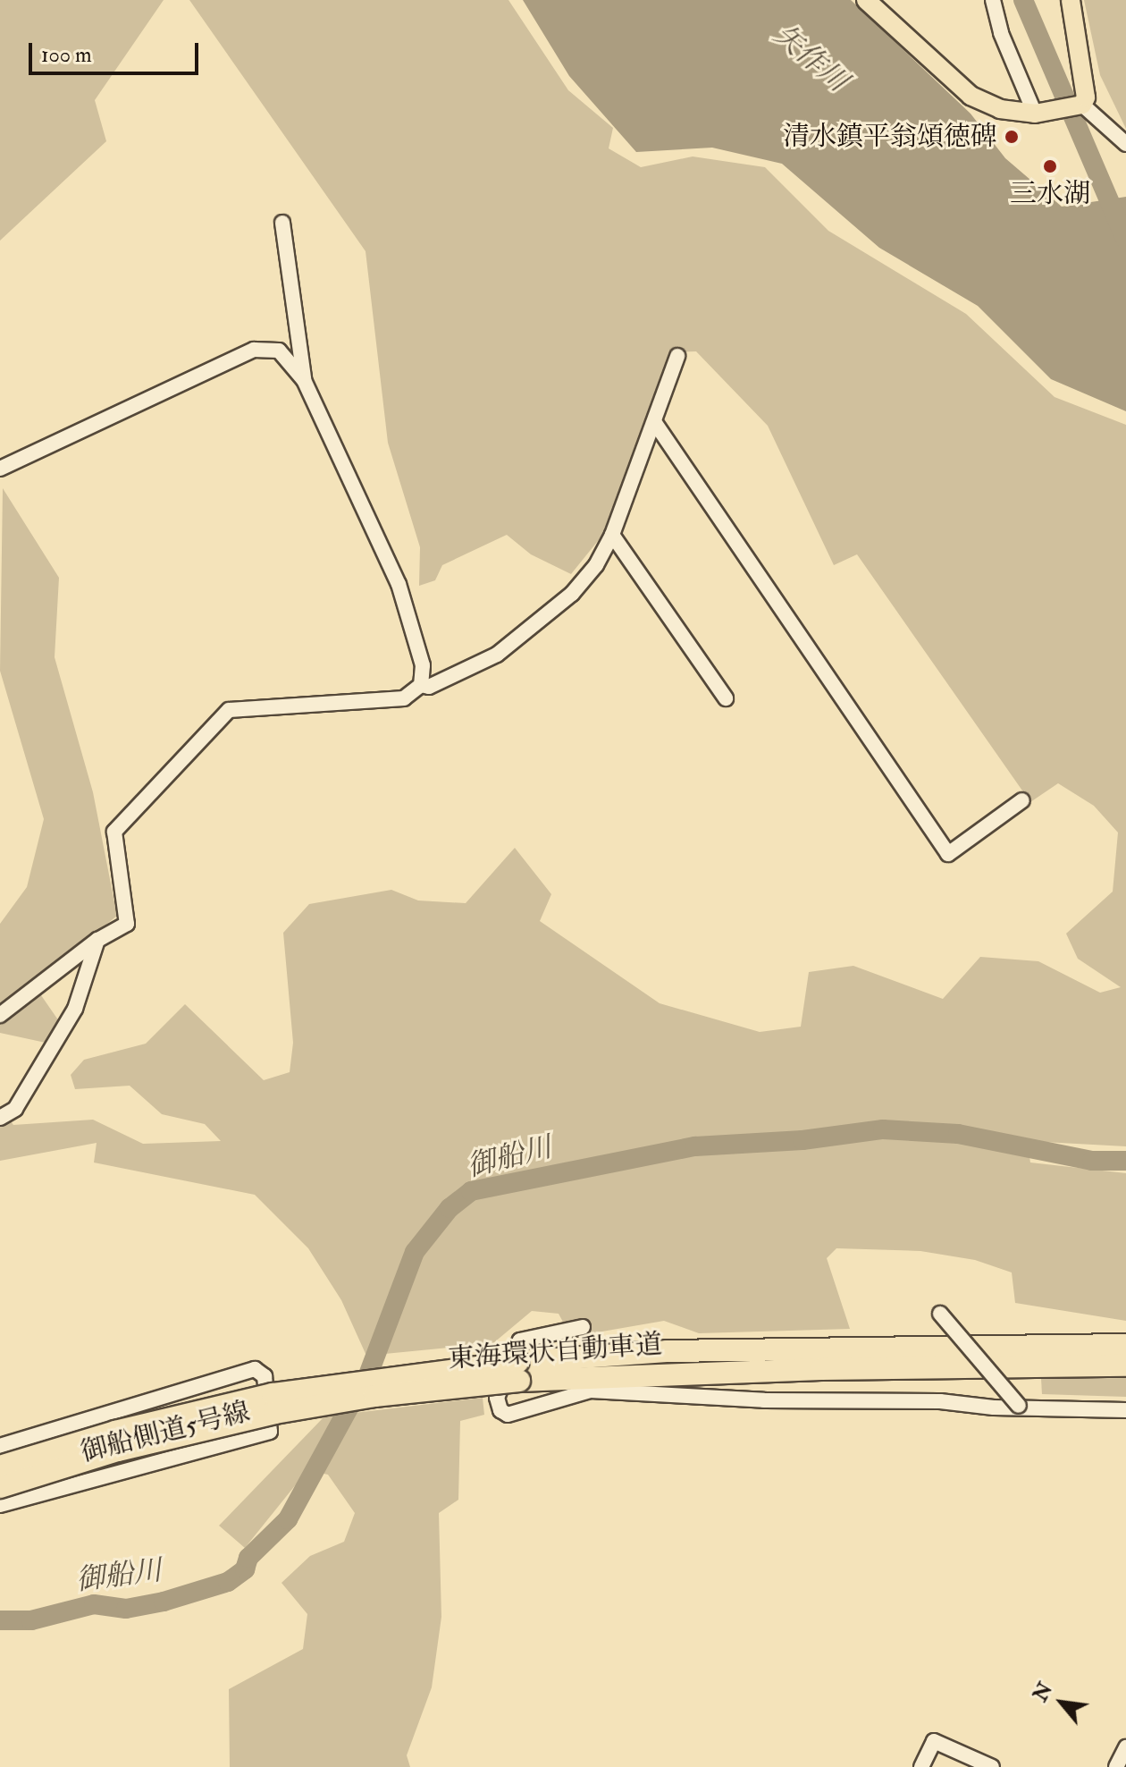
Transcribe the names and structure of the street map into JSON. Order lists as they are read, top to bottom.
{
  "streets": {
    "highway": ["東海環状自動車道"],
    "street": ["御船側道5号線"]
  },
  "water": ["矢作川", "御船川"],
  "places": ["清水鎮平翁頌徳碑", "三水湖"],
  "scale_bar": "100 m",
  "north": "top left"
}
